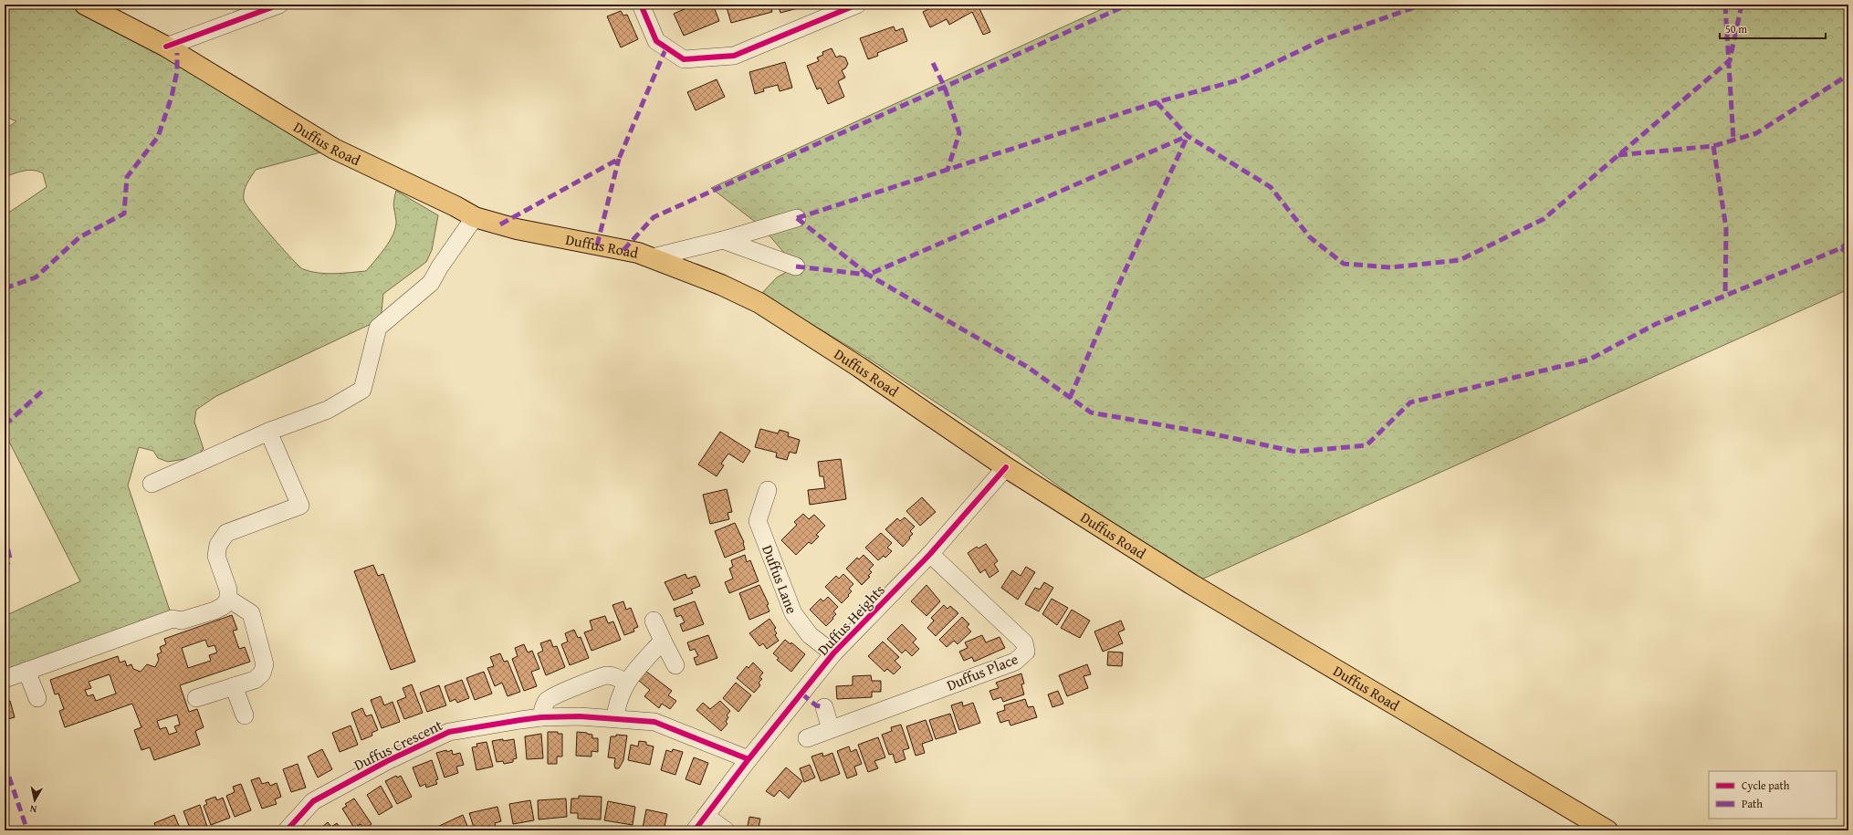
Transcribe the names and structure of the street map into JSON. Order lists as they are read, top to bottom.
{
  "streets": {
    "main road": ["Duffus Road"],
    "street": [
      "Duffus Lane",
      "Duffus Heights",
      "Duffus Place",
      "Duffus Crescent"
    ]
  },
  "crossings": [
    ["Duffus Road", "Duffus Heights"],
    ["Duffus Lane", "Duffus Heights"],
    ["Duffus Heights", "Duffus Place"],
    ["Duffus Heights", "Duffus Crescent"]
  ],
  "legend": ["Cycle path", "Path"],
  "scale_bar": "50 m",
  "north": "bottom"
}
